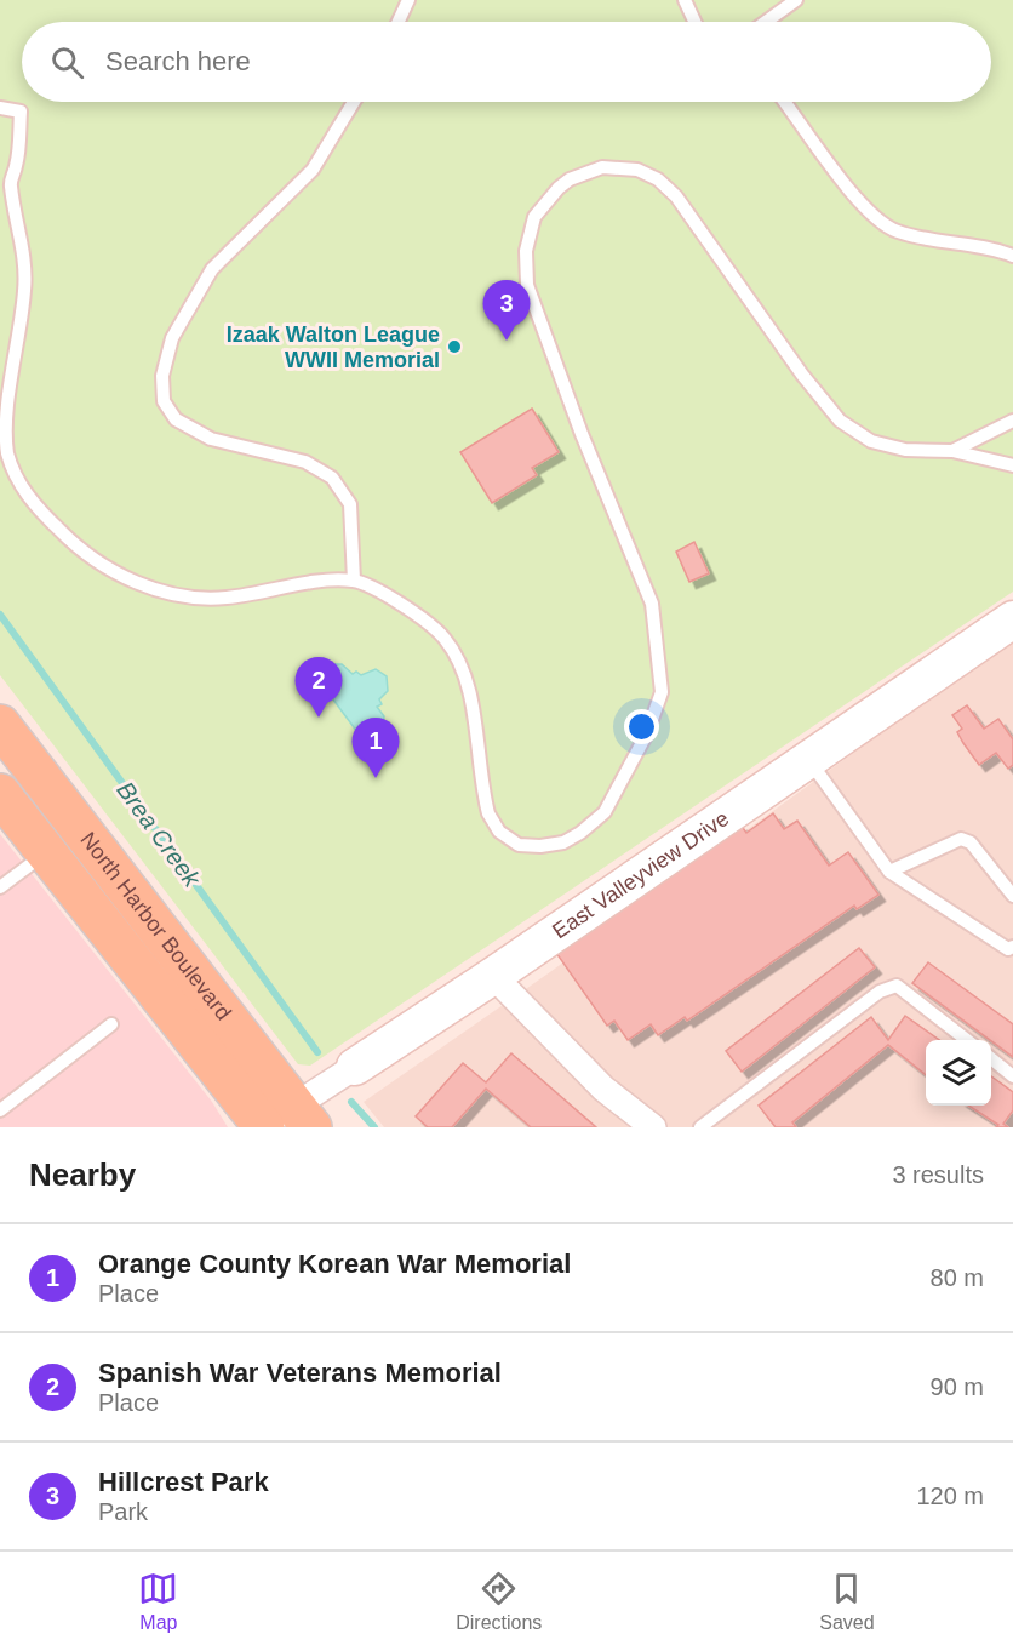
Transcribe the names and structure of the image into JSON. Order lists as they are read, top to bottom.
{
  "streets": {
    "main road": ["North Harbor Boulevard"],
    "street": ["East Valleyview Drive"]
  },
  "crossings": [
    ["East Valleyview Drive", "North Harbor Boulevard"]
  ],
  "water": ["Brea Creek"],
  "places": ["Izaak Walton League WWII Memorial"],
  "page": {
    "search": "Search here",
    "pins": ["3", "2", "1"],
    "heading": ["Nearby", "3 results"],
    "list": [
      {
        "mark": "1",
        "name": "Orange County Korean War Memorial",
        "note": "Place",
        "value": "80 m"
      },
      {
        "mark": "2",
        "name": "Spanish War Veterans Memorial",
        "note": "Place",
        "value": "90 m"
      },
      {
        "mark": "3",
        "name": "Hillcrest Park",
        "note": "Park",
        "value": "120 m"
      }
    ],
    "nav": ["Map", "Directions", "Saved"]
  }
}
